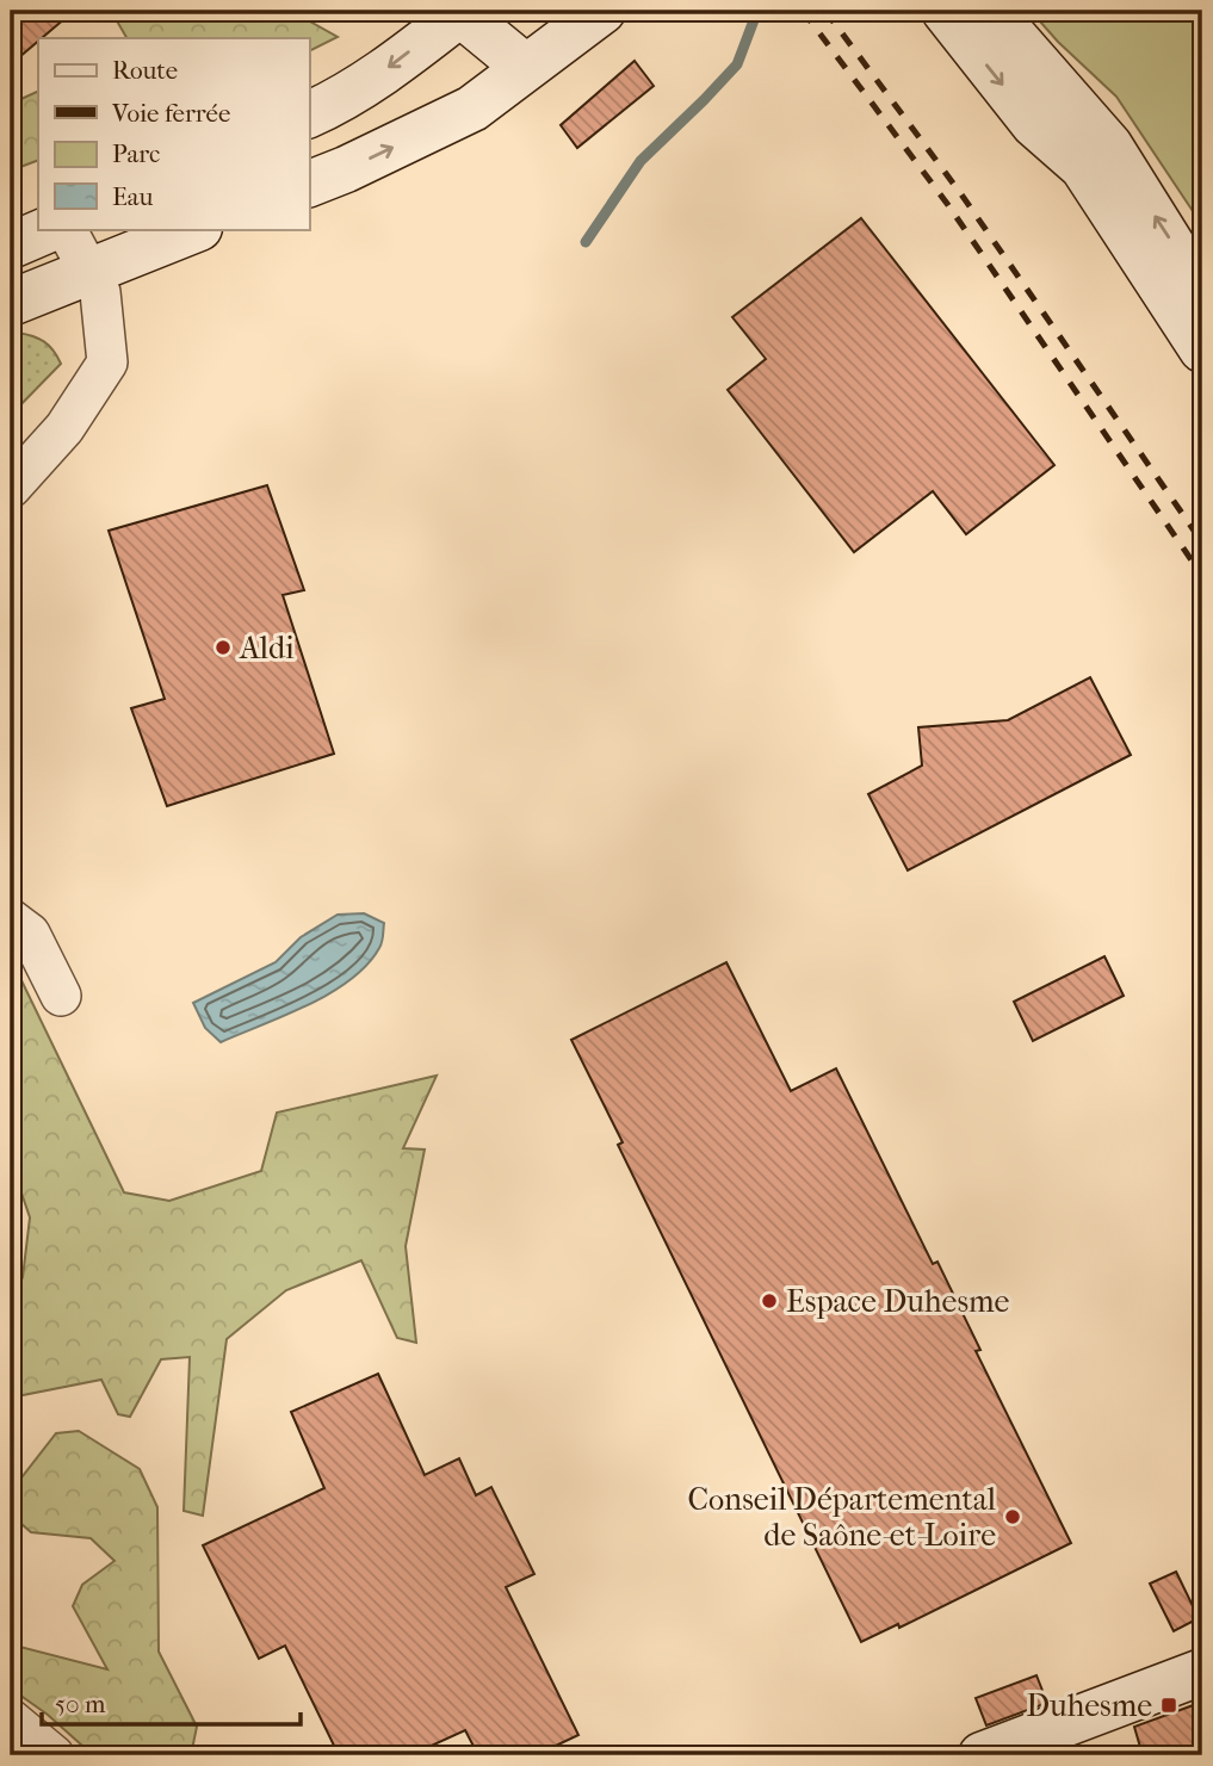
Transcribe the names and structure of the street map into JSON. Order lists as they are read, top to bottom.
{
  "places": {
    "other": ["Aldi", "Espace Duhesme", "Conseil Départemental de Saône-et-Loire"],
    "transit": ["Duhesme"]
  },
  "legend": [
    "Route",
    "Voie ferrée",
    "Parc",
    "Eau"
  ],
  "scale_bar": "50 m"
}
